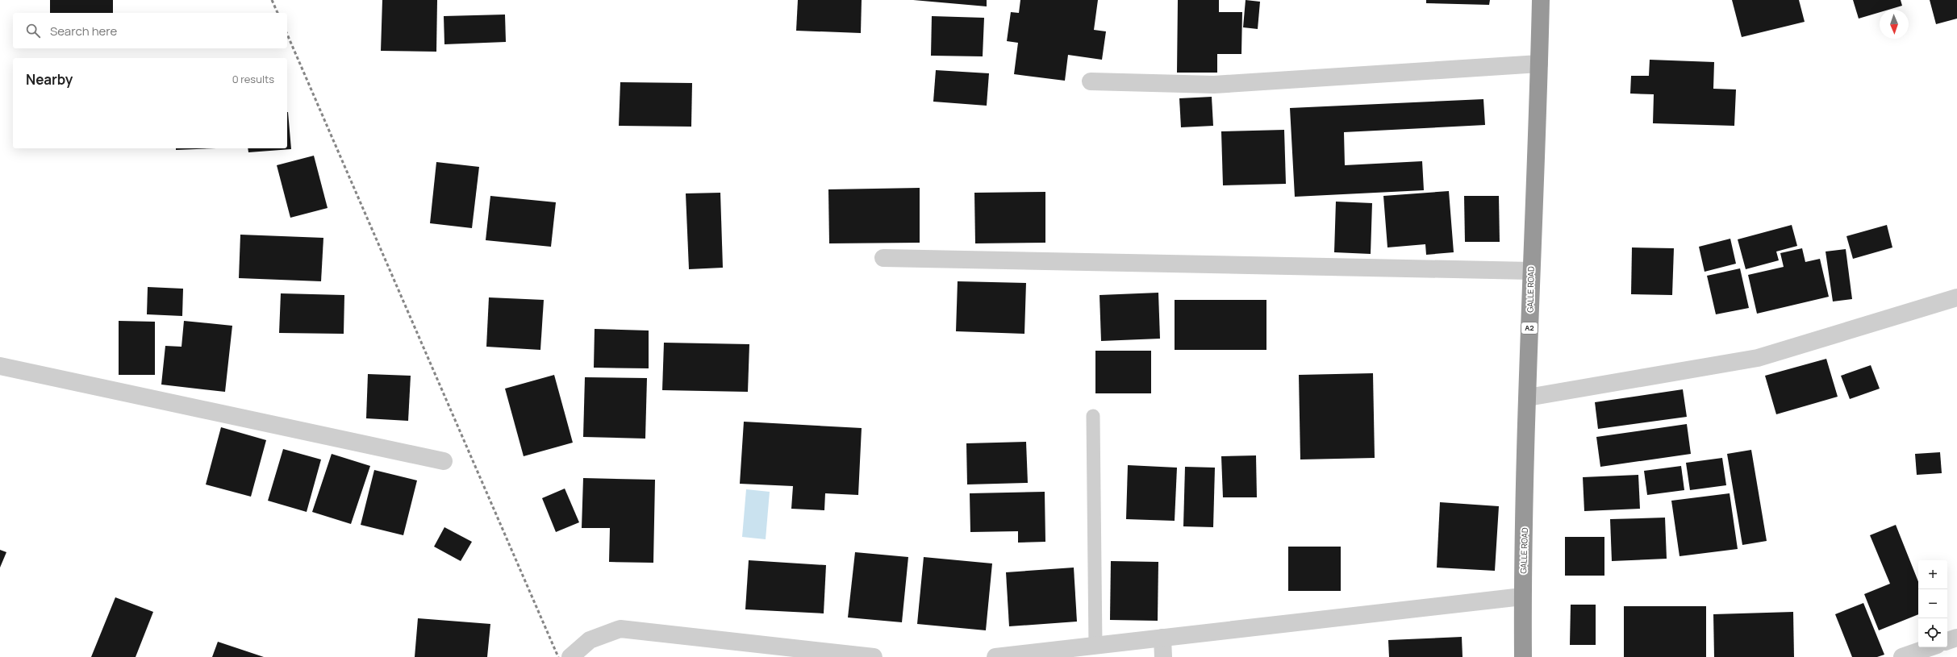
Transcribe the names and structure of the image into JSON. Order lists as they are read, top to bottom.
{
  "streets": {
    "highway": ["GALLE ROAD", "A2"]
  },
  "north": "bottom",
  "page": {
    "search": "Search here",
    "heading": ["Nearby", "0 results"],
    "map_buttons": ["+", "−"]
  }
}
